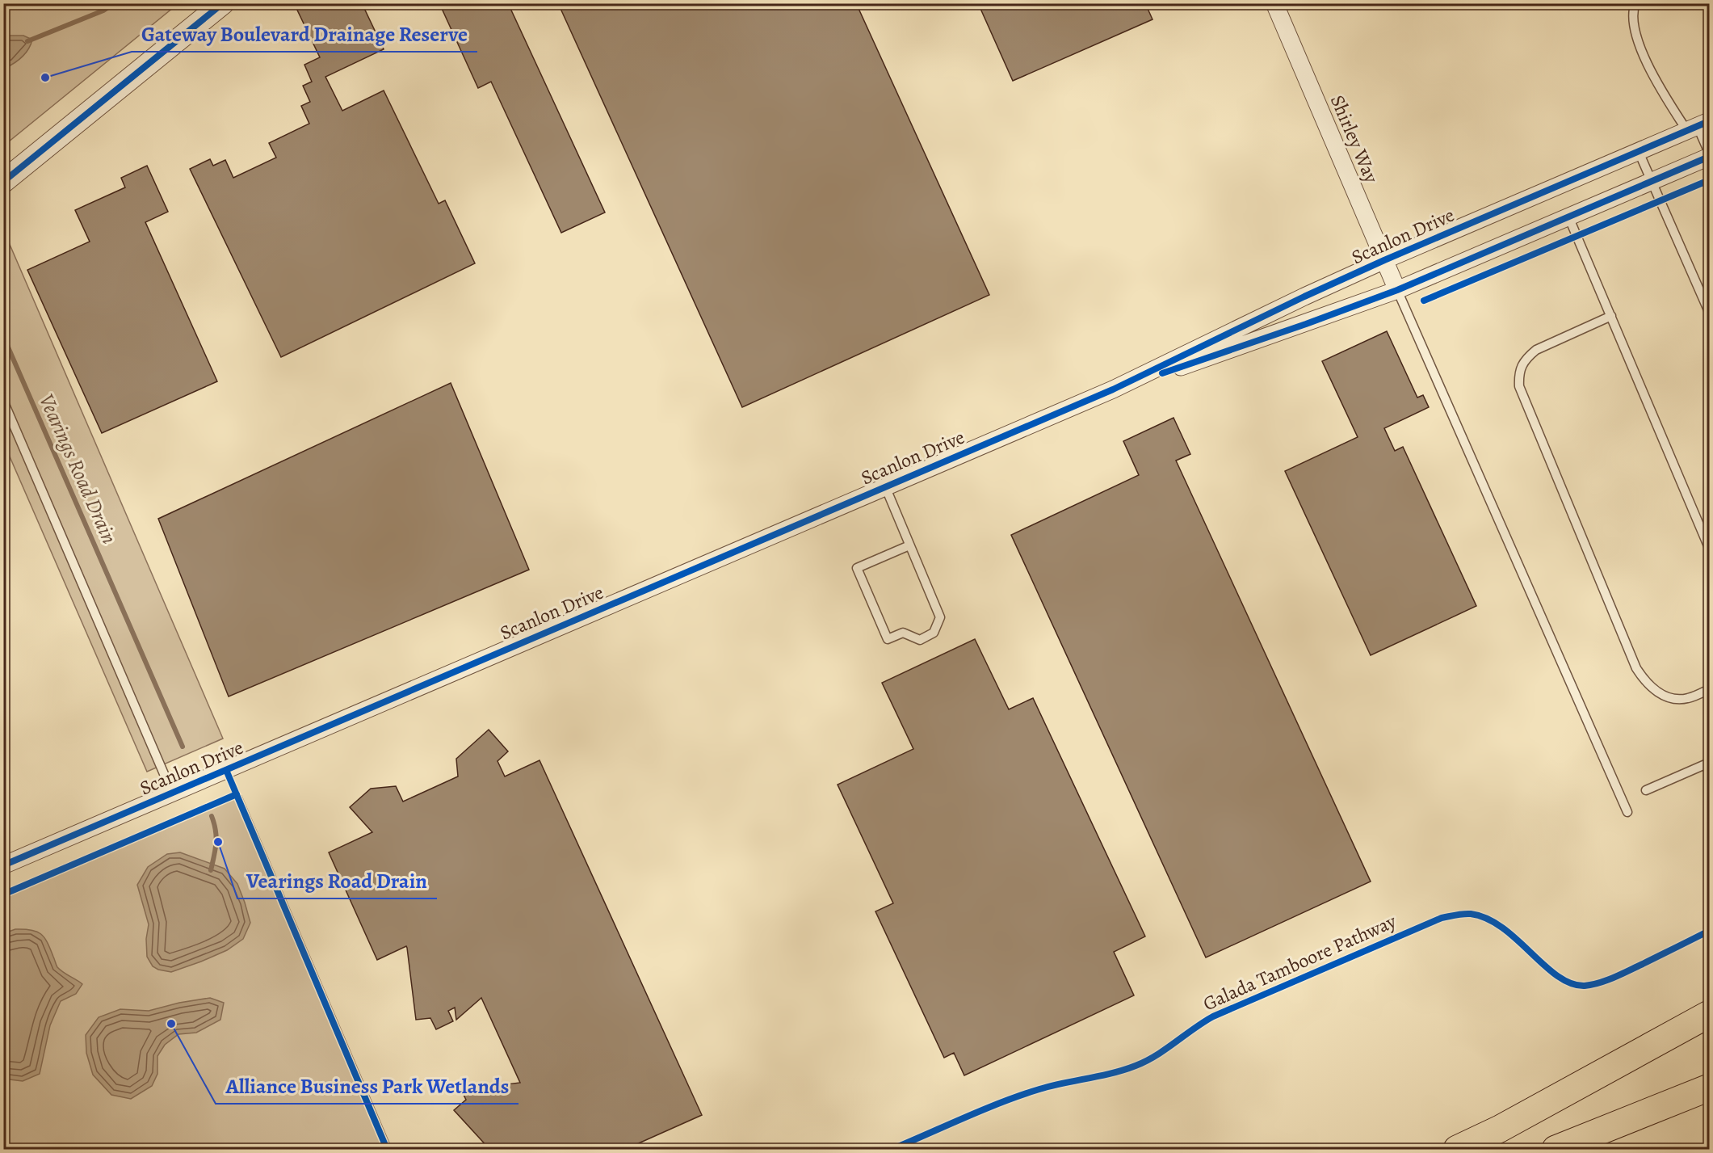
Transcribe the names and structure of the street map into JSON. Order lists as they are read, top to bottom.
{
  "streets": {
    "street": ["Shirley Way", "Scanlon Drive"],
    "cycle path": ["Galada Tamboore Pathway"]
  },
  "crossings": [
    ["Shirley Way", "Scanlon Drive"]
  ],
  "water": ["Vearings Road Drain"],
  "places": ["Gateway Boulevard Drainage Reserve", "Vearings Road Drain", "Alliance Business Park Wetlands"]
}
